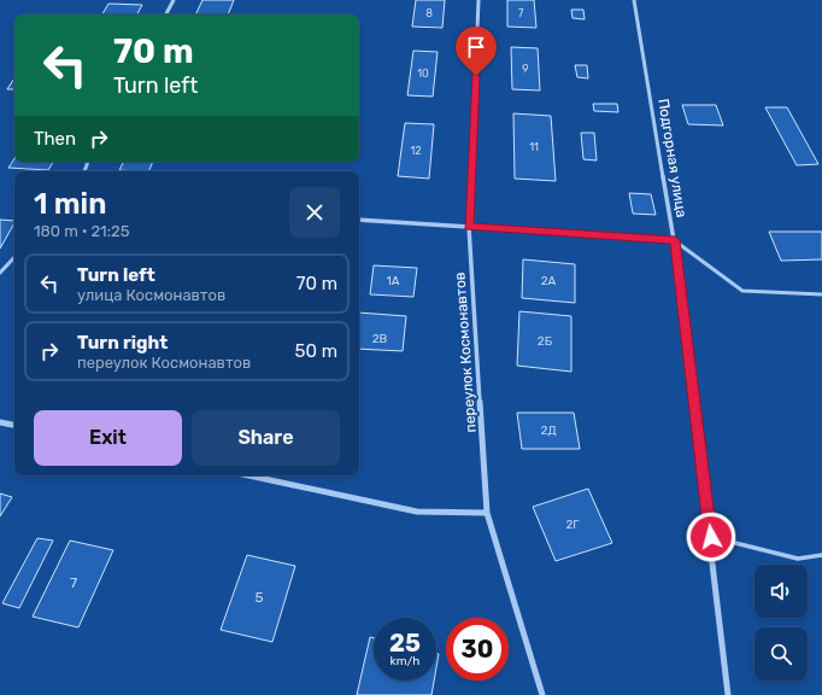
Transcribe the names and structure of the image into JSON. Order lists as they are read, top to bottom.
{
  "streets": {
    "street": ["Подгорная улица", "переулок Космонавтов"]
  },
  "house_numbers": [
    "8",
    "7",
    "9",
    "10",
    "11",
    "12",
    "1А",
    "2А",
    "2В",
    "2Б",
    "2Д",
    "2Г",
    "7",
    "5"
  ],
  "page": {
    "turn": ["70 m", "Turn left"],
    "then": "Then",
    "heading": ["1 min", "180 m · 21:25"],
    "list": [
      {
        "name": "Turn left",
        "note": "улица Космонавтов",
        "value": "70 m"
      },
      {
        "name": "Turn right",
        "note": "переулок Космонавтов",
        "value": "50 m"
      }
    ],
    "buttons": ["Exit", "Share"],
    "speed": "25 km/h",
    "limit": "30"
  }
}
